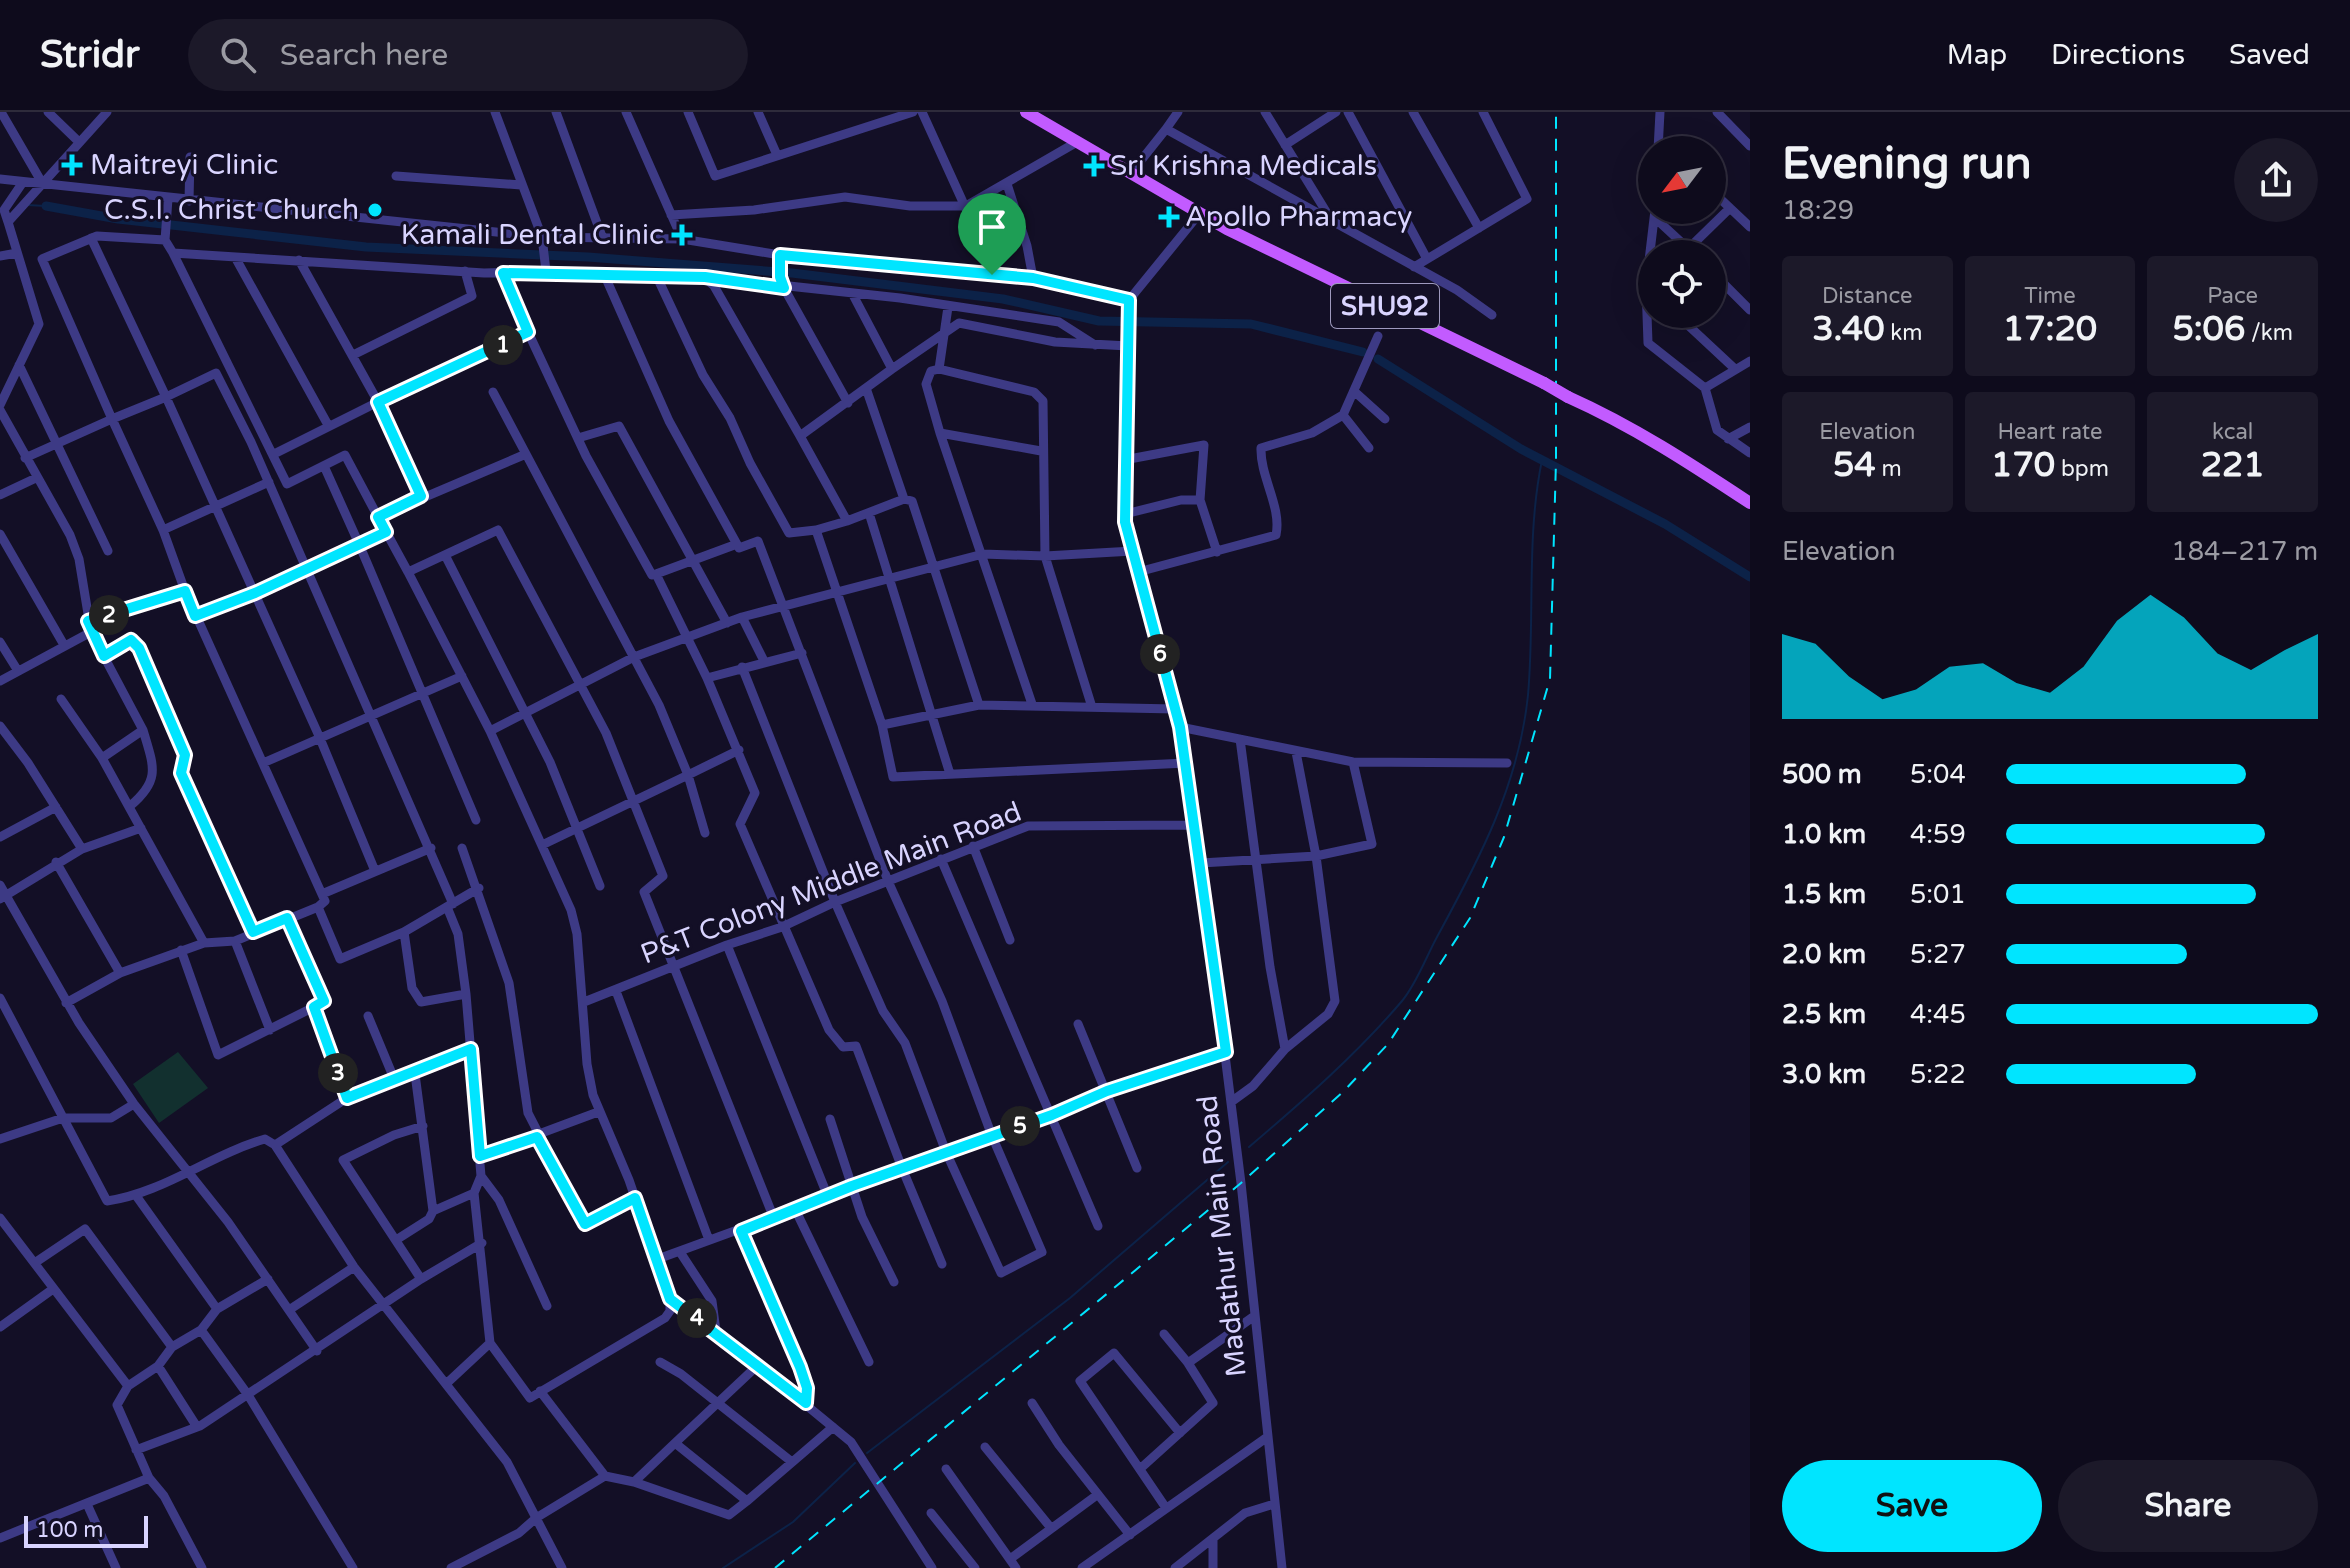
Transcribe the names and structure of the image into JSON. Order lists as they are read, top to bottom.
{
  "streets": {
    "main road": ["SHU92"],
    "street": ["P&T Colony Middle Main Road", "Madathur Main Road"]
  },
  "crossings": [
    ["P&T Colony Middle Main Road", "Madathur Main Road"]
  ],
  "places": {
    "health": [
      "Maitreyi Clinic",
      "Sri Krishna Medicals",
      "Apollo Pharmacy",
      "Kamali Dental Clinic"
    ],
    "other": ["C.S.I. Christ Church"]
  },
  "scale_bar": "100 m",
  "north": "bottom left",
  "page": {
    "header": "Stridr",
    "search": "Search here",
    "nav": ["Map", "Directions", "Saved"],
    "heading": ["Evening run", "18:29"],
    "stats": [
      ["Distance", "3.40 km"],
      ["Time", "17:20"],
      ["Pace", "5:06 /km"],
      ["Elevation", "54 m"],
      ["Heart rate", "170 bpm"],
      ["kcal", "221"]
    ],
    "pins": [
      "1",
      "2",
      "6",
      "3",
      "5",
      "4"
    ],
    "chart": ["Elevation", "184–217 m"],
    "list": [
      {
        "name": "500 m",
        "note": "5:04"
      },
      {
        "name": "1.0 km",
        "note": "4:59"
      },
      {
        "name": "1.5 km",
        "note": "5:01"
      },
      {
        "name": "2.0 km",
        "note": "5:27"
      },
      {
        "name": "2.5 km",
        "note": "4:45"
      },
      {
        "name": "3.0 km",
        "note": "5:22"
      }
    ],
    "buttons": ["Save", "Share"],
    "scale": "100 m"
  }
}
